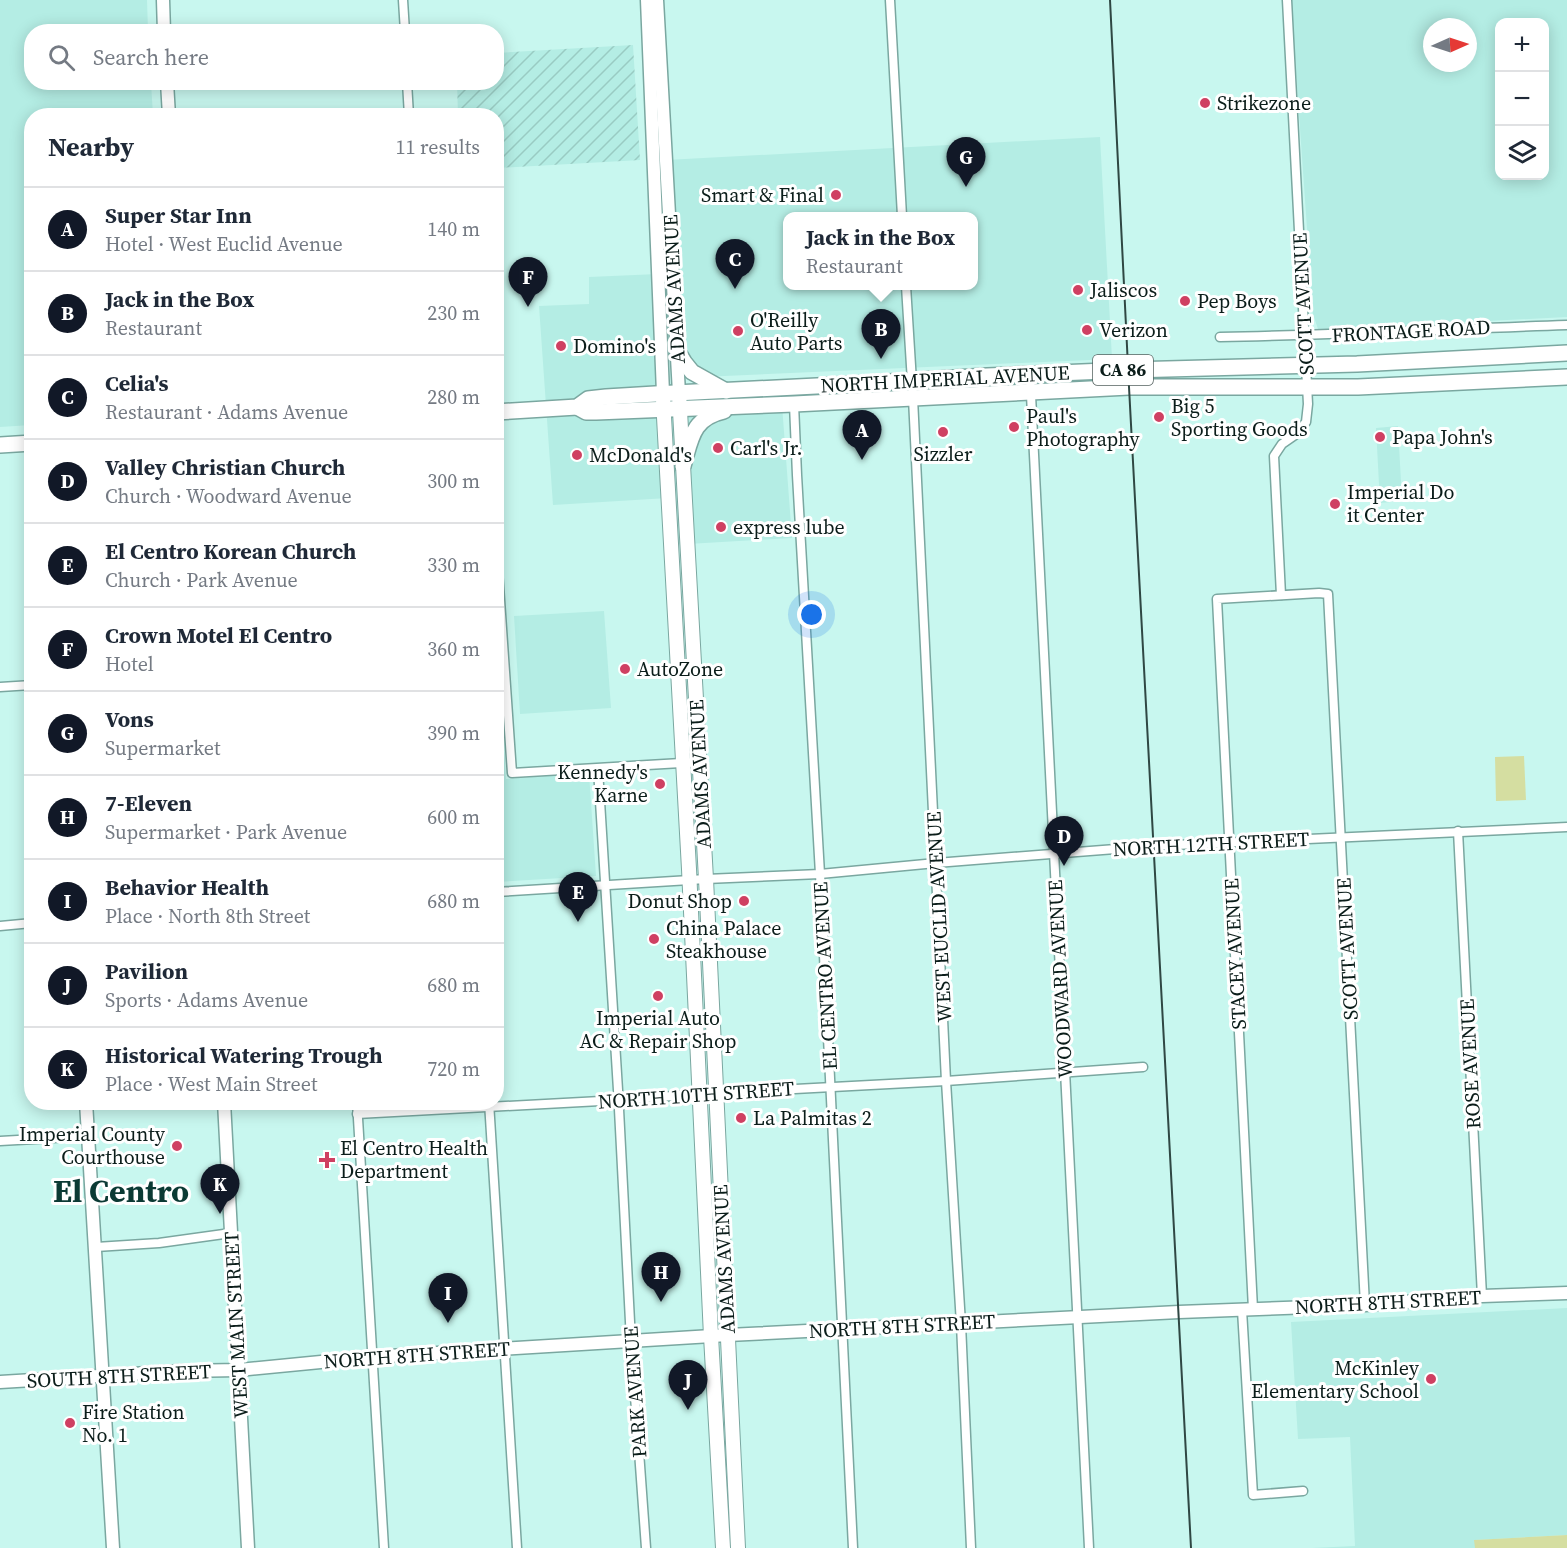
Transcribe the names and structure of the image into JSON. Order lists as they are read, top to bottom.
{
  "streets": {
    "highway": ["CA 86", "NORTH IMPERIAL AVENUE"],
    "main road": ["ADAMS AVENUE"],
    "street": [
      "SCOTT AVENUE",
      "FRONTAGE ROAD",
      "NORTH 12TH STREET",
      "WEST EUCLID AVENUE",
      "STACEY AVENUE",
      "EL CENTRO AVENUE",
      "WOODWARD AVENUE",
      "ROSE AVENUE",
      "NORTH 10TH STREET",
      "NORTH 8TH STREET",
      "WEST MAIN STREET",
      "SOUTH 8TH STREET",
      "PARK AVENUE"
    ]
  },
  "crossings": [
    ["ADAMS AVENUE", "CA 86"],
    ["ADAMS AVENUE", "NORTH IMPERIAL AVENUE"],
    ["ADAMS AVENUE", "NORTH 12TH STREET"],
    ["ADAMS AVENUE", "NORTH 10TH STREET"],
    ["ADAMS AVENUE", "NORTH 8TH STREET"],
    ["SCOTT AVENUE", "FRONTAGE ROAD"],
    ["SCOTT AVENUE", "NORTH IMPERIAL AVENUE"],
    ["SCOTT AVENUE", "NORTH 12TH STREET"],
    ["SCOTT AVENUE", "STACEY AVENUE"],
    ["SCOTT AVENUE", "NORTH 8TH STREET"],
    ["CA 86", "NORTH IMPERIAL AVENUE"],
    ["NORTH IMPERIAL AVENUE", "WEST EUCLID AVENUE"],
    ["NORTH IMPERIAL AVENUE", "EL CENTRO AVENUE"],
    ["NORTH IMPERIAL AVENUE", "WOODWARD AVENUE"],
    ["NORTH 12TH STREET", "WEST EUCLID AVENUE"],
    ["NORTH 12TH STREET", "STACEY AVENUE"],
    ["NORTH 12TH STREET", "EL CENTRO AVENUE"],
    ["NORTH 12TH STREET", "WOODWARD AVENUE"],
    ["NORTH 12TH STREET", "ROSE AVENUE"],
    ["NORTH 12TH STREET", "PARK AVENUE"],
    ["WEST EUCLID AVENUE", "NORTH 10TH STREET"],
    ["WEST EUCLID AVENUE", "NORTH 8TH STREET"],
    ["STACEY AVENUE", "NORTH 8TH STREET"],
    ["EL CENTRO AVENUE", "NORTH 10TH STREET"],
    ["EL CENTRO AVENUE", "NORTH 8TH STREET"],
    ["WOODWARD AVENUE", "NORTH 10TH STREET"],
    ["WOODWARD AVENUE", "NORTH 8TH STREET"],
    ["ROSE AVENUE", "NORTH 8TH STREET"],
    ["NORTH 10TH STREET", "PARK AVENUE"],
    ["NORTH 8TH STREET", "WEST MAIN STREET"],
    ["NORTH 8TH STREET", "SOUTH 8TH STREET"],
    ["NORTH 8TH STREET", "PARK AVENUE"],
    ["WEST MAIN STREET", "SOUTH 8TH STREET"]
  ],
  "districts": ["El Centro"],
  "places": {
    "other": [
      "Strikezone",
      "Smart & Final",
      "Jaliscos",
      "Pep Boys",
      "Verizon",
      "O'Reilly Auto Parts",
      "Domino's",
      "Big 5 Sporting Goods",
      "Paul's Photography",
      "Sizzler",
      "Papa John's",
      "Carl's Jr.",
      "McDonald's",
      "Imperial Do it Center",
      "express lube",
      "AutoZone",
      "Kennedy's Karne",
      "Donut Shop",
      "China Palace Steakhouse",
      "Imperial Auto AC & Repair Shop",
      "La Palmitas 2",
      "Imperial County Courthouse",
      "McKinley Elementary School",
      "Fire Station No. 1"
    ],
    "health": ["El Centro Health Department"]
  },
  "north": "right",
  "page": {
    "map_buttons": ["+", "−"],
    "search": "Search here",
    "heading": ["Nearby", "11 results"],
    "pins": [
      "G",
      "C",
      "F",
      "B",
      "A",
      "D",
      "E",
      "K",
      "H",
      "I",
      "J"
    ],
    "list": [
      {
        "mark": "A",
        "name": "Super Star Inn",
        "note": "Hotel · West Euclid Avenue",
        "value": "140 m"
      },
      {
        "mark": "B",
        "name": "Jack in the Box",
        "note": "Restaurant",
        "value": "230 m"
      },
      {
        "mark": "C",
        "name": "Celia's",
        "note": "Restaurant · Adams Avenue",
        "value": "280 m"
      },
      {
        "mark": "D",
        "name": "Valley Christian Church",
        "note": "Church · Woodward Avenue",
        "value": "300 m"
      },
      {
        "mark": "E",
        "name": "El Centro Korean Church",
        "note": "Church · Park Avenue",
        "value": "330 m"
      },
      {
        "mark": "F",
        "name": "Crown Motel El Centro",
        "note": "Hotel",
        "value": "360 m"
      },
      {
        "mark": "G",
        "name": "Vons",
        "note": "Supermarket",
        "value": "390 m"
      },
      {
        "mark": "H",
        "name": "7-Eleven",
        "note": "Supermarket · Park Avenue",
        "value": "600 m"
      },
      {
        "mark": "I",
        "name": "Behavior Health",
        "note": "Place · North 8th Street",
        "value": "680 m"
      },
      {
        "mark": "J",
        "name": "Pavilion",
        "note": "Sports · Adams Avenue",
        "value": "680 m"
      },
      {
        "mark": "K",
        "name": "Historical Watering Trough",
        "note": "Place · West Main Street",
        "value": "720 m"
      }
    ],
    "popup": ["Jack in the Box", "Restaurant"]
  }
}
